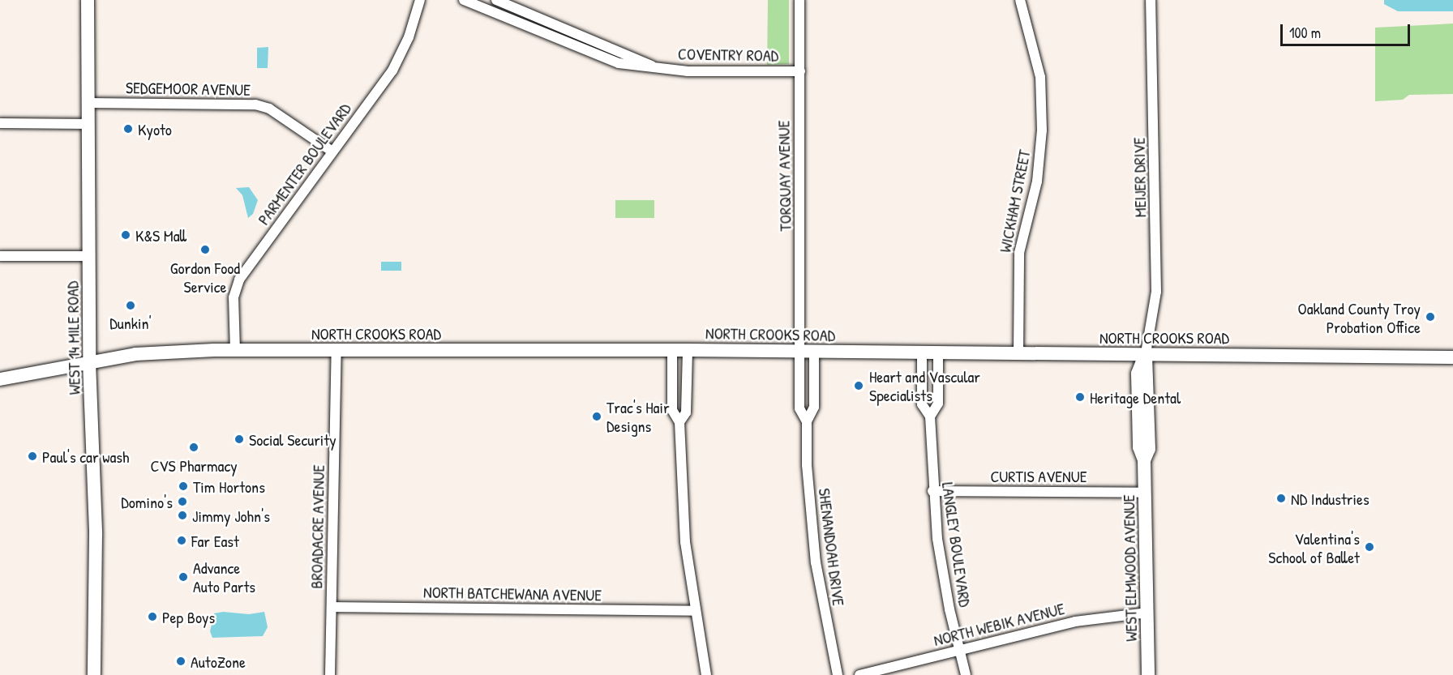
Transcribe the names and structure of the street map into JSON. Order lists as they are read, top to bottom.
{
  "streets": {
    "main road": ["NORTH CROOKS ROAD", "WEST 14 MILE ROAD", "WEST ELMWOOD AVENUE"],
    "street": [
      "COVENTRY ROAD",
      "SEDGEMOOR AVENUE",
      "PARMENTER BOULEVARD",
      "TORQUAY AVENUE",
      "MEIJER DRIVE",
      "WICKHAM STREET",
      "CURTIS AVENUE",
      "BROADACRE AVENUE",
      "LANGLEY BOULEVARD",
      "SHENANDOAH DRIVE",
      "NORTH BATCHEWANA AVENUE",
      "NORTH WEBIK AVENUE"
    ]
  },
  "crossings": [
    ["COVENTRY ROAD", "TORQUAY AVENUE"],
    ["SEDGEMOOR AVENUE", "PARMENTER BOULEVARD"],
    ["SEDGEMOOR AVENUE", "WEST 14 MILE ROAD"],
    ["PARMENTER BOULEVARD", "NORTH CROOKS ROAD"],
    ["TORQUAY AVENUE", "NORTH CROOKS ROAD"],
    ["TORQUAY AVENUE", "SHENANDOAH DRIVE"],
    ["MEIJER DRIVE", "NORTH CROOKS ROAD"],
    ["MEIJER DRIVE", "WEST ELMWOOD AVENUE"],
    ["WICKHAM STREET", "NORTH CROOKS ROAD"],
    ["NORTH CROOKS ROAD", "WEST 14 MILE ROAD"],
    ["NORTH CROOKS ROAD", "BROADACRE AVENUE"],
    ["NORTH CROOKS ROAD", "LANGLEY BOULEVARD"],
    ["NORTH CROOKS ROAD", "SHENANDOAH DRIVE"],
    ["NORTH CROOKS ROAD", "WEST ELMWOOD AVENUE"],
    ["CURTIS AVENUE", "LANGLEY BOULEVARD"],
    ["CURTIS AVENUE", "WEST ELMWOOD AVENUE"],
    ["BROADACRE AVENUE", "NORTH BATCHEWANA AVENUE"],
    ["LANGLEY BOULEVARD", "NORTH WEBIK AVENUE"],
    ["WEST ELMWOOD AVENUE", "NORTH WEBIK AVENUE"]
  ],
  "places": [
    "Kyoto",
    "K&S Mall",
    "Gordon Food Service",
    "Dunkin'",
    "Oakland County Troy Probation Office",
    "Heart and Vascular Specialists",
    "Heritage Dental",
    "Trac's Hair Designs",
    "Social Security",
    "CVS Pharmacy",
    "Paul's car wash",
    "Tim Hortons",
    "ND Industries",
    "Domino's",
    "Jimmy John's",
    "Far East",
    "Valentina's School of Ballet",
    "Advance Auto Parts",
    "Pep Boys",
    "AutoZone"
  ],
  "scale_bar": "100 m"
}
